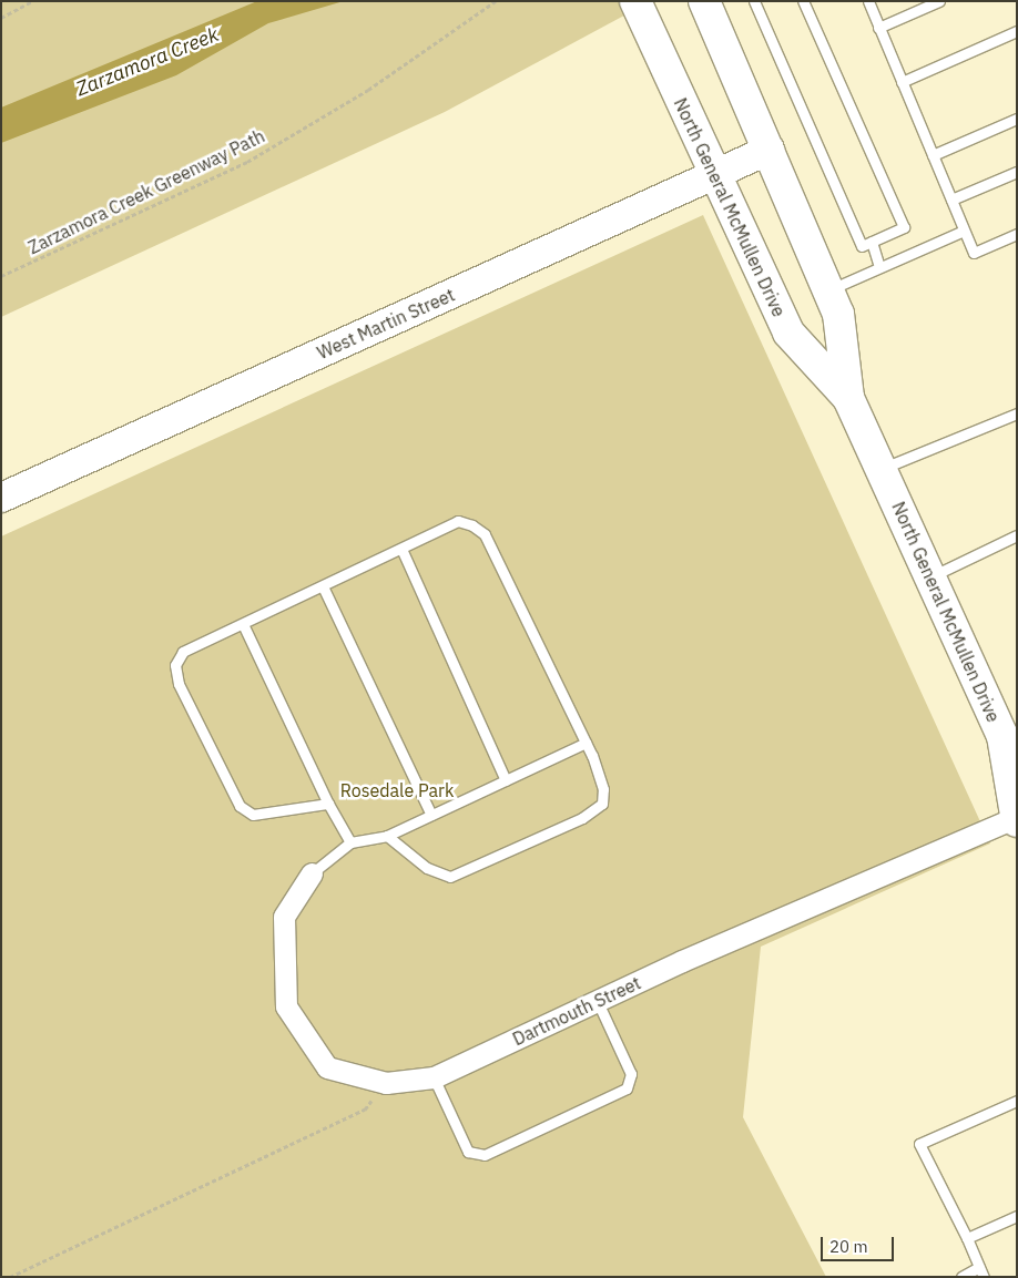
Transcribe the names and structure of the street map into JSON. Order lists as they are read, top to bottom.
{
  "streets": {
    "main road": ["North General McMullen Drive"],
    "street": ["West Martin Street", "Dartmouth Street"],
    "path": ["Zarzamora Creek Greenway Path"]
  },
  "crossings": [
    ["North General McMullen Drive", "West Martin Street"],
    ["North General McMullen Drive", "Dartmouth Street"]
  ],
  "water": ["Zarzamora Creek"],
  "parks": ["Rosedale Park"],
  "scale_bar": "20 m"
}
